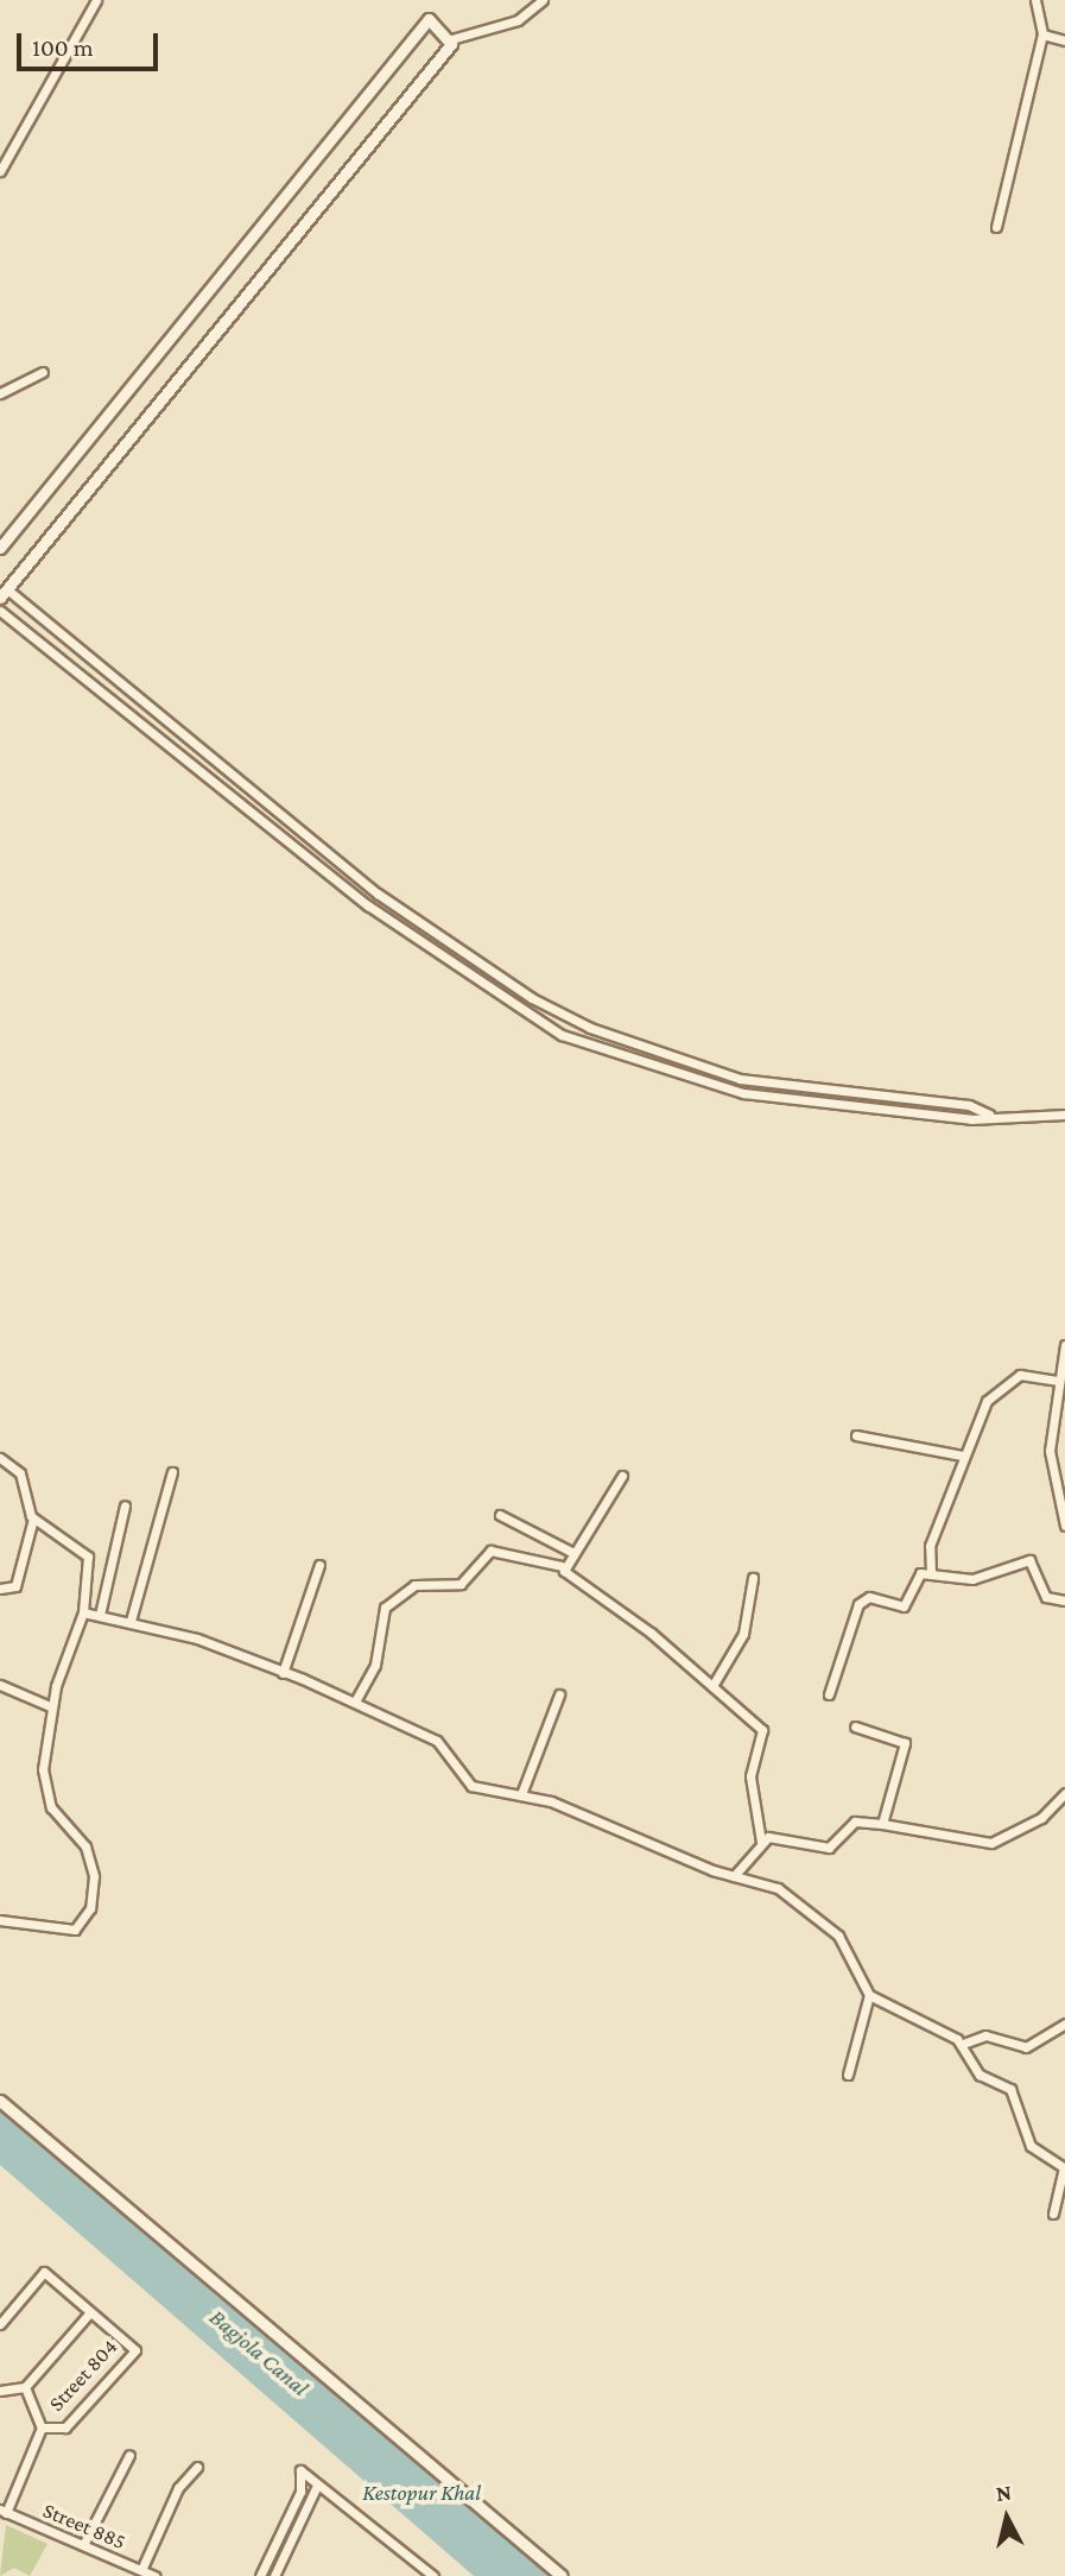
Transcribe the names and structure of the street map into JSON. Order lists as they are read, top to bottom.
{
  "streets": {
    "street": ["Street 804", "Street 885"]
  },
  "water": ["Bagjola Canal", "Kestopur Khal"],
  "scale_bar": "100 m",
  "north": "top"
}
